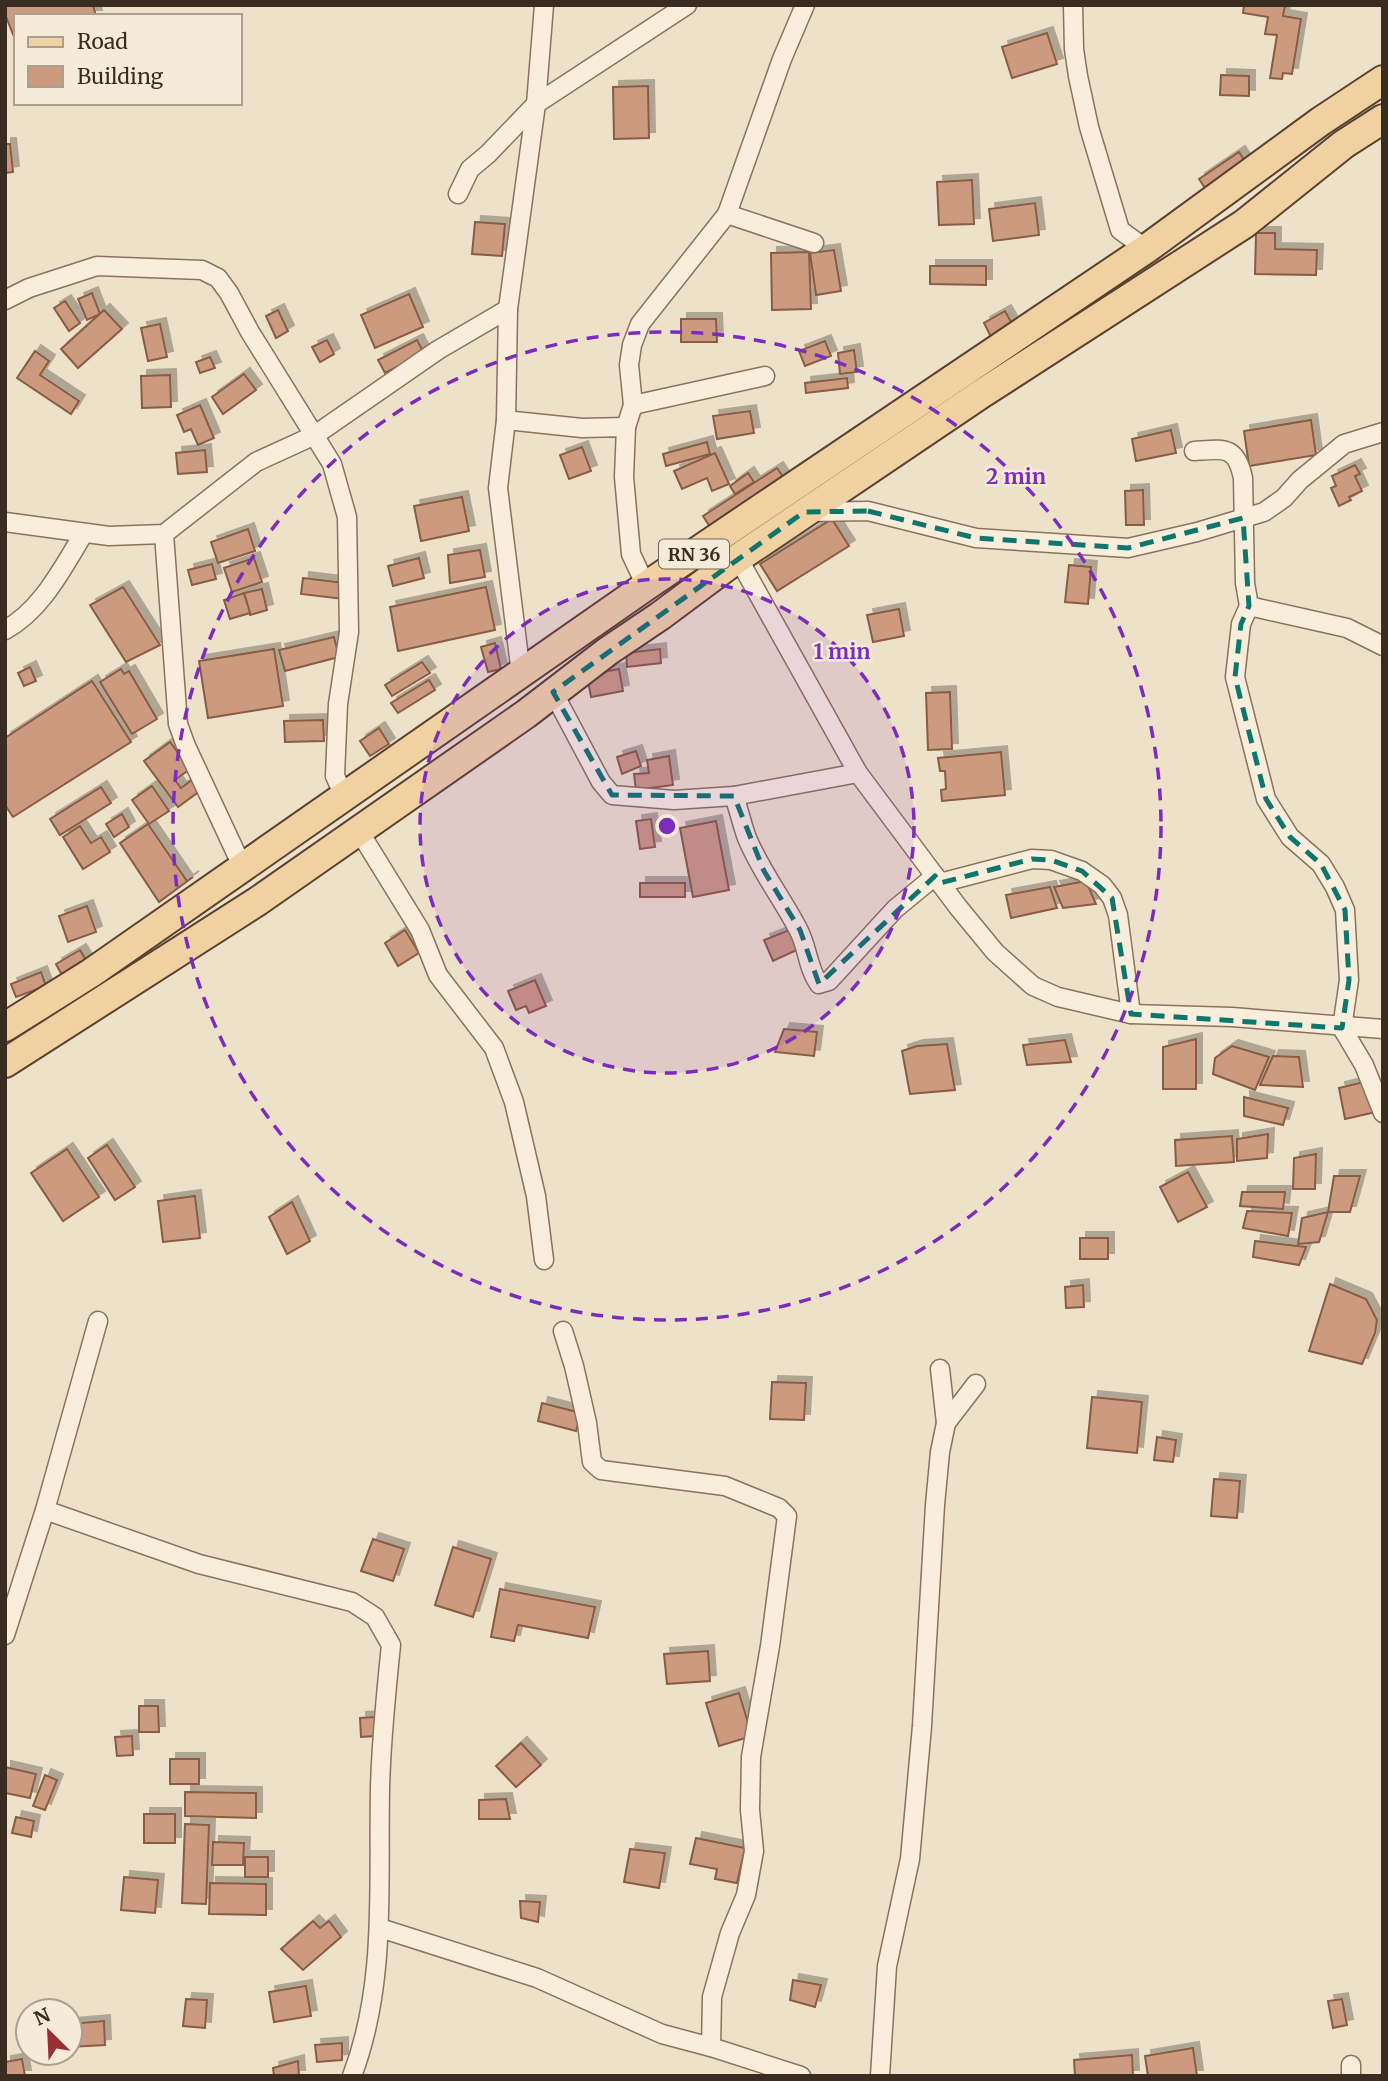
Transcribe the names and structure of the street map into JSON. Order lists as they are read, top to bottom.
{
  "streets": {
    "main road": ["RN 36"]
  },
  "legend": ["Road", "Building"],
  "north": "top left",
  "rings": ["2 min", "1 min"]
}
